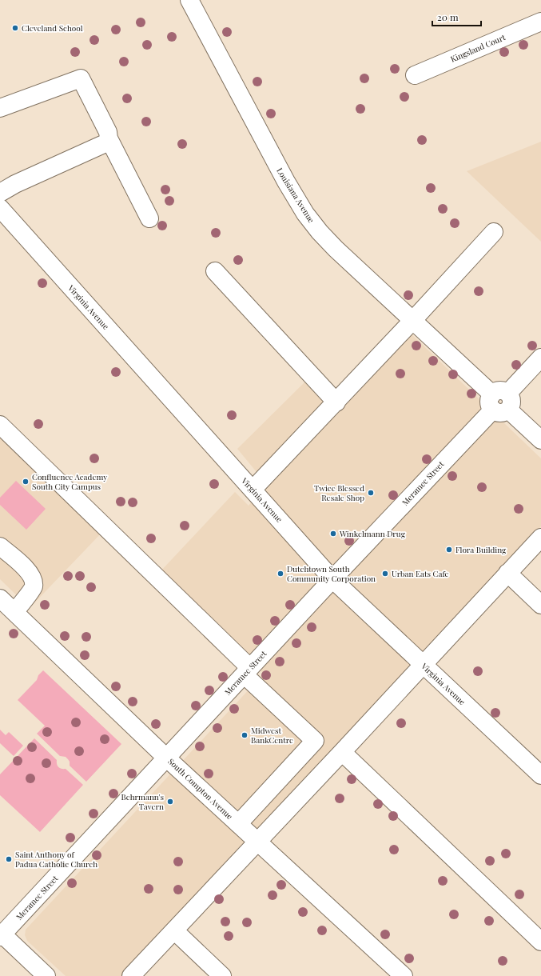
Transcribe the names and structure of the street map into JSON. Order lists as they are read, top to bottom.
{
  "streets": {
    "street": [
      "Kingsland Court",
      "Louisiana Avenue",
      "Virginia Avenue",
      "Meramec Street",
      "South Compton Avenue"
    ]
  },
  "crossings": [
    ["Louisiana Avenue", "Meramec Street"],
    ["Virginia Avenue", "Meramec Street"],
    ["Meramec Street", "South Compton Avenue"]
  ],
  "places": [
    "Cleveland School",
    "Confluence Academy South City Campus",
    "Twice Blessed Resale Shop",
    "Winkelmann Drug",
    "Flora Building",
    "Dutchtown South Community Corporation",
    "Urban Eats Cafe",
    "Midwest BankCentre",
    "Behrmann's Tavern",
    "Saint Anthony of Padua Catholic Church"
  ],
  "scale_bar": "20 m"
}
